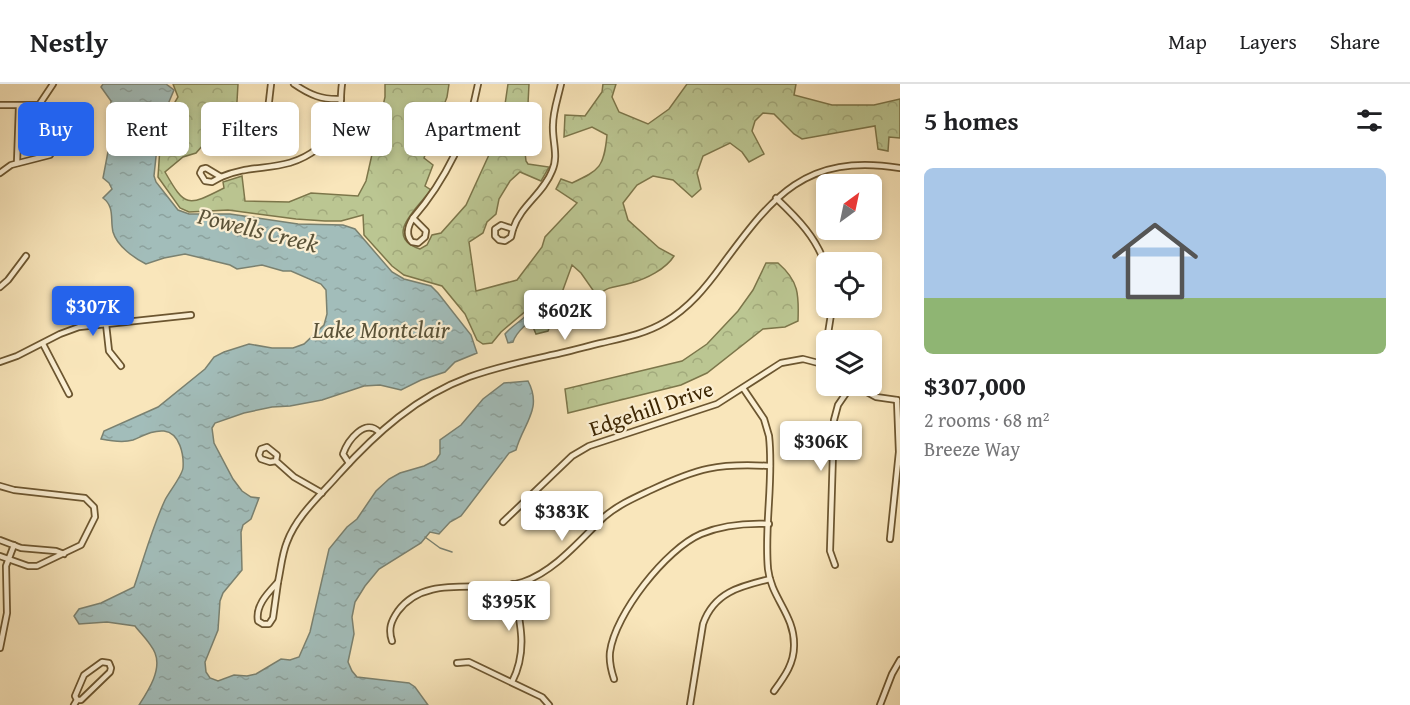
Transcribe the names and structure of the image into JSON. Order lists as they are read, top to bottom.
{
  "streets": {
    "street": ["Edgehill Drive"]
  },
  "water": ["Powells Creek", "Lake Montclair"],
  "north": "top right",
  "page": {
    "header": "Nestly",
    "nav": ["Map", "Layers", "Share"],
    "heading": "5 homes",
    "chip": [
      "Buy",
      "Rent",
      "Filters",
      "New",
      "Apartment"
    ],
    "list": [
      {
        "name": "$307,000",
        "note": "2 rooms · 68 m² · Breeze Way"
      }
    ],
    "price": [
      "$307K",
      "$602K",
      "$306K",
      "$383K",
      "$395K"
    ]
  }
}
